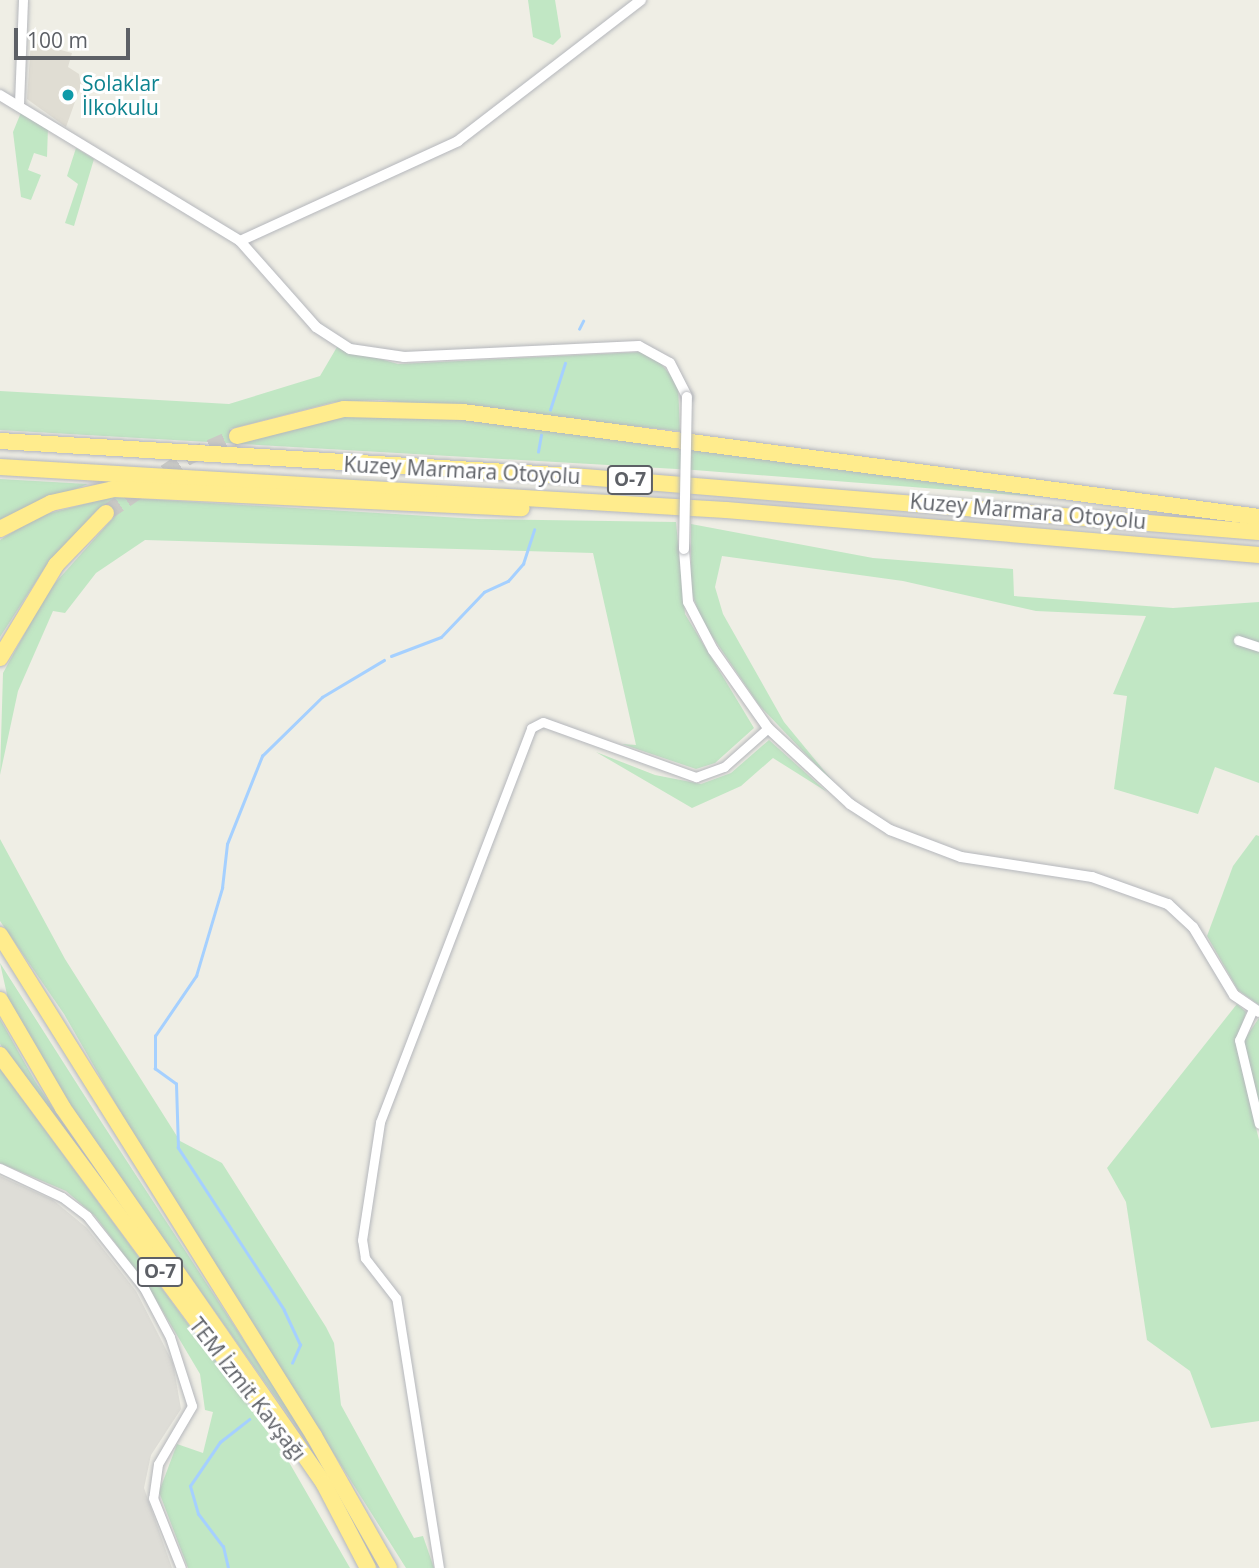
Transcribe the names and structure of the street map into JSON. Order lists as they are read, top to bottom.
{
  "streets": {
    "highway": ["Kuzey Marmara Otoyolu", "O-7", "TEM İzmit Kavşağı"]
  },
  "crossings": [
    ["O-7", "TEM İzmit Kavşağı"]
  ],
  "places": ["Solaklar İlkokulu"],
  "scale_bar": "100 m"
}
